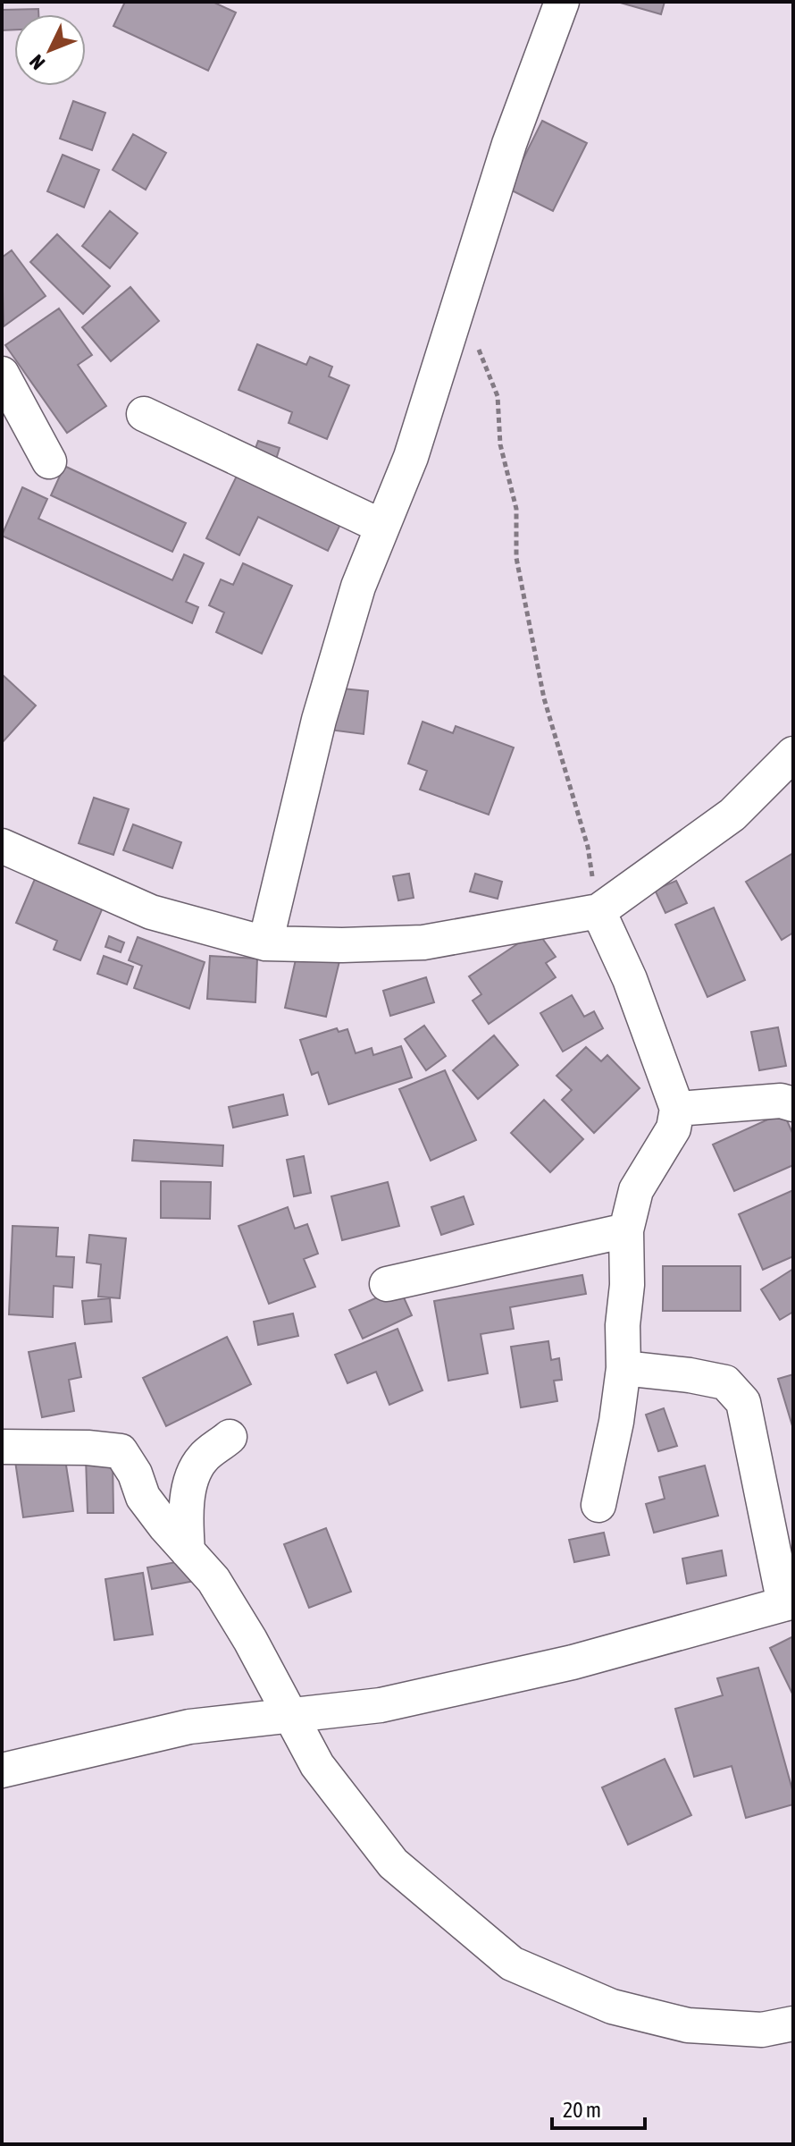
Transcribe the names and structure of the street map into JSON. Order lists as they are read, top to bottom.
{
  "scale_bar": "20 m",
  "north": "bottom left"
}
